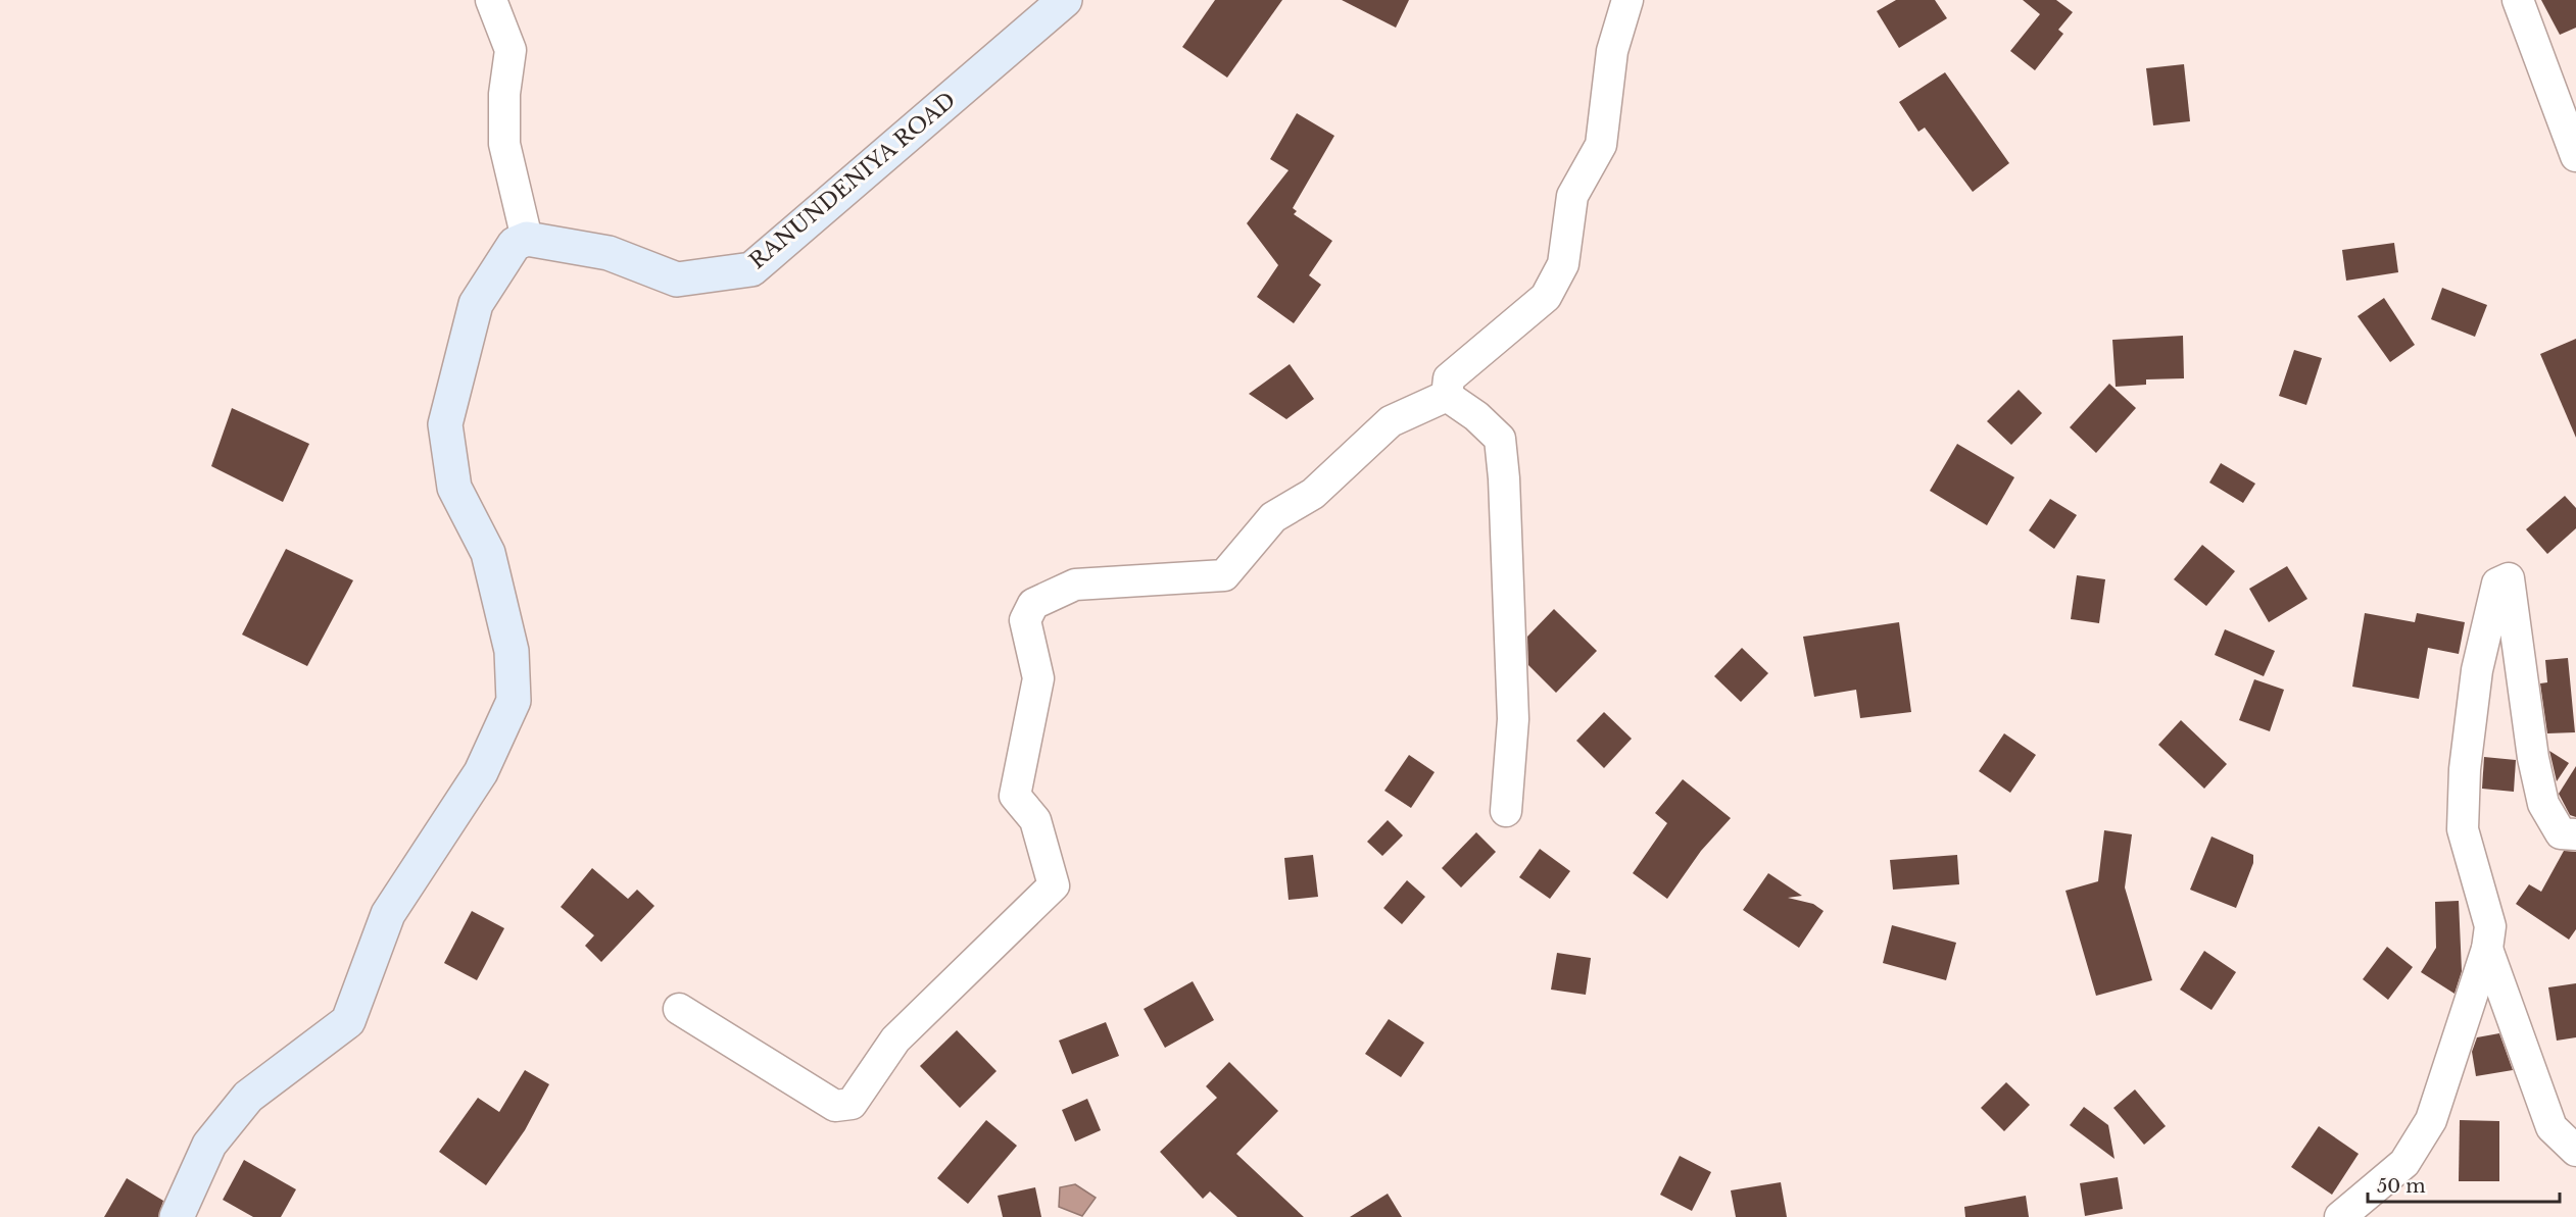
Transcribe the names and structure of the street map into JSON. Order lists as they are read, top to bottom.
{
  "streets": {
    "main road": ["RANUNDENIYA ROAD"]
  },
  "scale_bar": "50 m"
}
